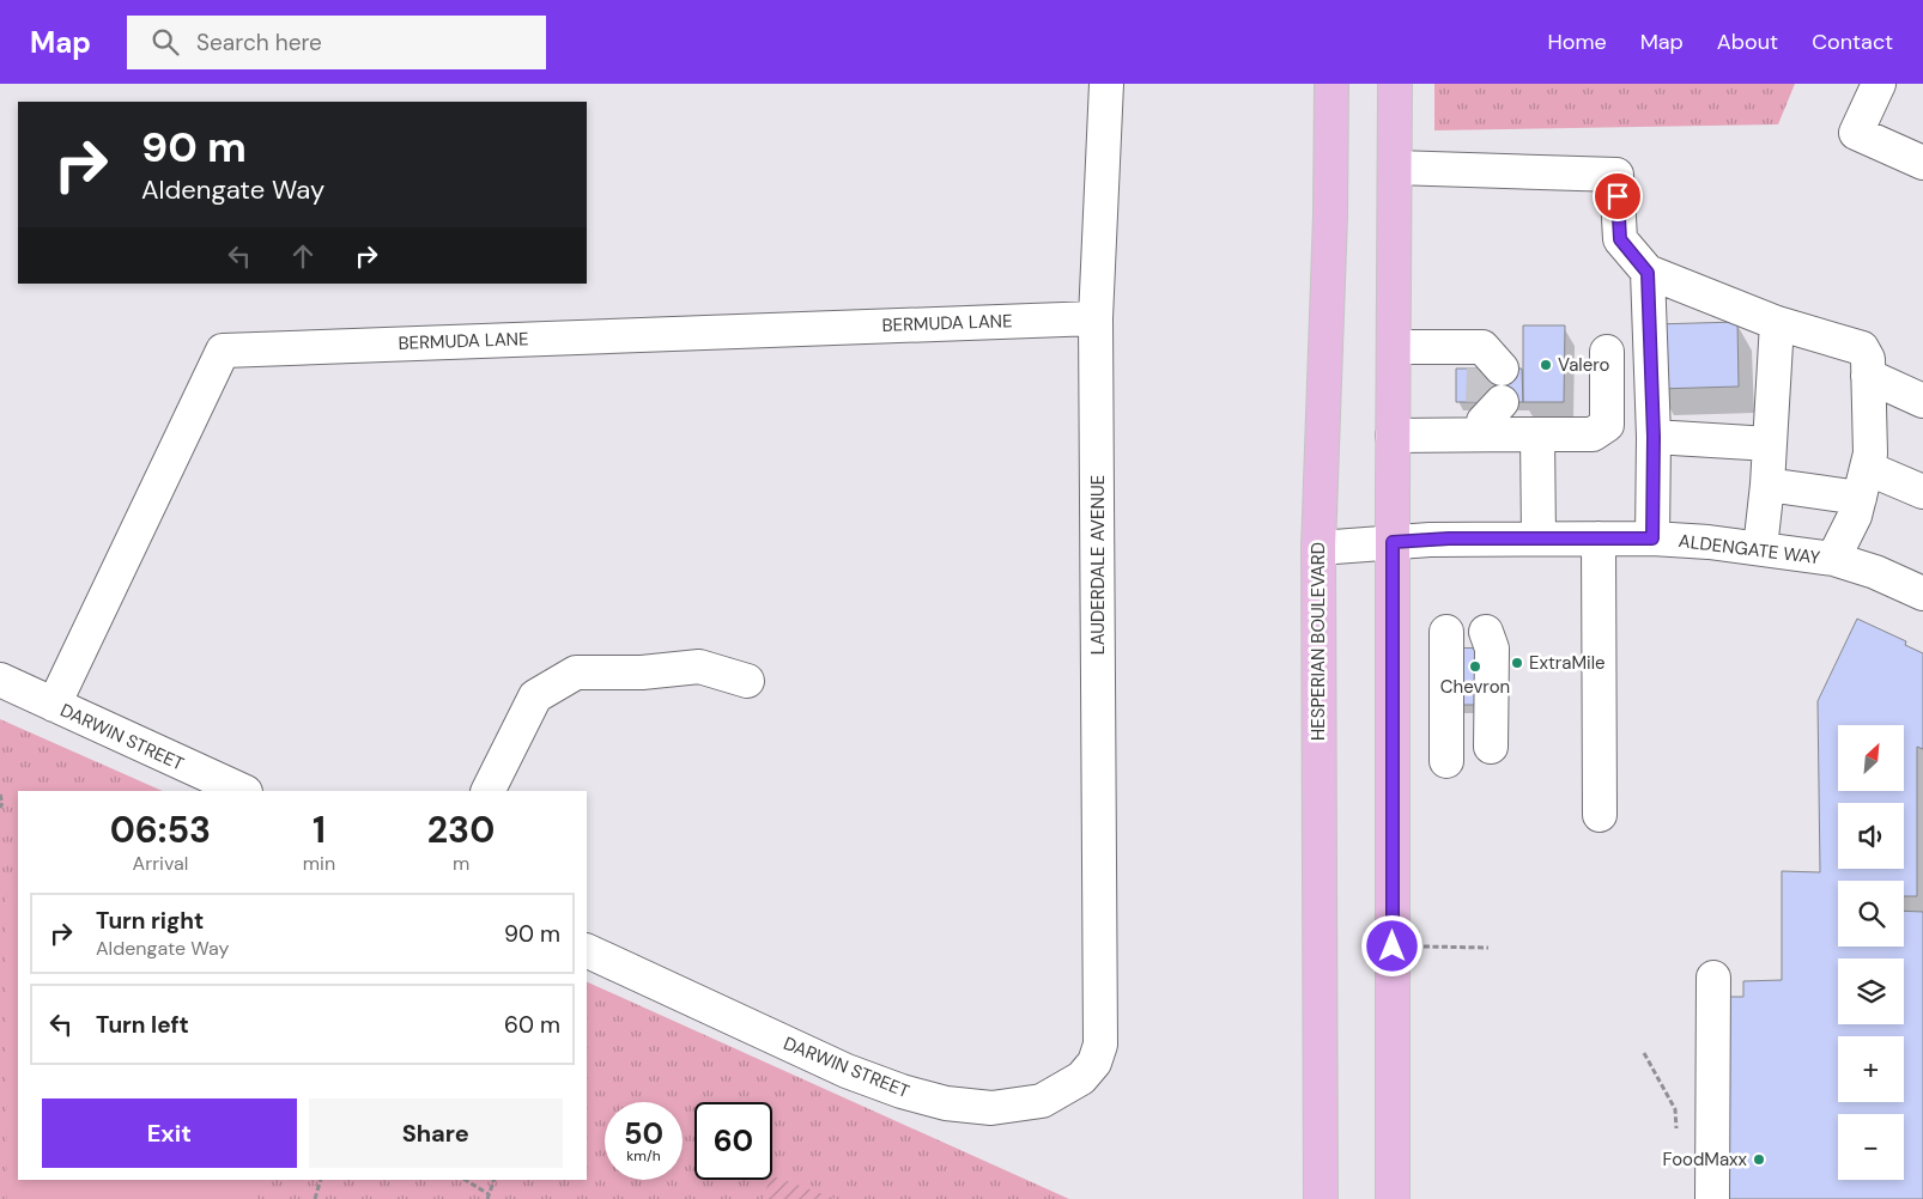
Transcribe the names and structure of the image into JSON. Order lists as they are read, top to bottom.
{
  "streets": {
    "main road": ["HESPERIAN BOULEVARD"],
    "street": [
      "BERMUDA LANE",
      "ALDENGATE WAY",
      "LAUDERDALE AVENUE",
      "DARWIN STREET"
    ]
  },
  "crossings": [
    ["BERMUDA LANE", "LAUDERDALE AVENUE"],
    ["BERMUDA LANE", "DARWIN STREET"],
    ["ALDENGATE WAY", "HESPERIAN BOULEVARD"],
    ["LAUDERDALE AVENUE", "DARWIN STREET"]
  ],
  "places": [
    "Valero",
    "ExtraMile",
    "Chevron",
    "FoodMaxx"
  ],
  "north": "top right",
  "page": {
    "header": "Map",
    "search": "Search here",
    "nav": [
      "Home",
      "Map",
      "About",
      "Contact"
    ],
    "turn": ["90 m", "Aldengate Way"],
    "map_buttons": ["+", "−"],
    "eta": [
      "06:53",
      "Arrival",
      "1",
      "min",
      "230",
      "m"
    ],
    "list": [
      {
        "name": "Turn right",
        "note": "Aldengate Way",
        "value": "90 m"
      },
      {
        "name": "Turn left",
        "value": "60 m"
      }
    ],
    "buttons": ["Exit", "Share"],
    "speed": "50 km/h",
    "limit": "60"
  }
}
